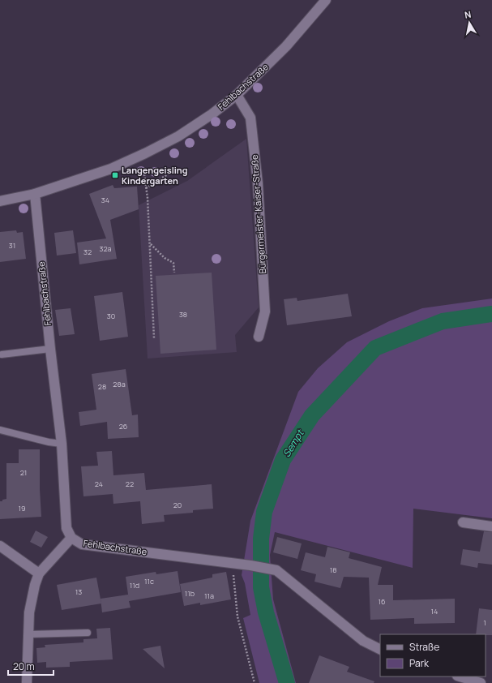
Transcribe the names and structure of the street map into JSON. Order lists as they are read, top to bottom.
{
  "streets": {
    "street": ["Fehlbachstraße", "Bürgermeister-Kaiser-Straße"]
  },
  "crossings": [
    ["Fehlbachstraße", "Bürgermeister-Kaiser-Straße"]
  ],
  "water": ["Sempt"],
  "places": {
    "transit": ["Langengeisling Kindergarten"]
  },
  "house_numbers": [
    "34",
    "31",
    "32a",
    "32",
    "38",
    "30",
    "28a",
    "28",
    "26",
    "21",
    "24",
    "22",
    "20",
    "19",
    "18",
    "11c",
    "11d",
    "13",
    "11b",
    "11a",
    "16",
    "14",
    "1"
  ],
  "legend": ["Straße", "Park"],
  "scale_bar": "20 m",
  "north": "top"
}
